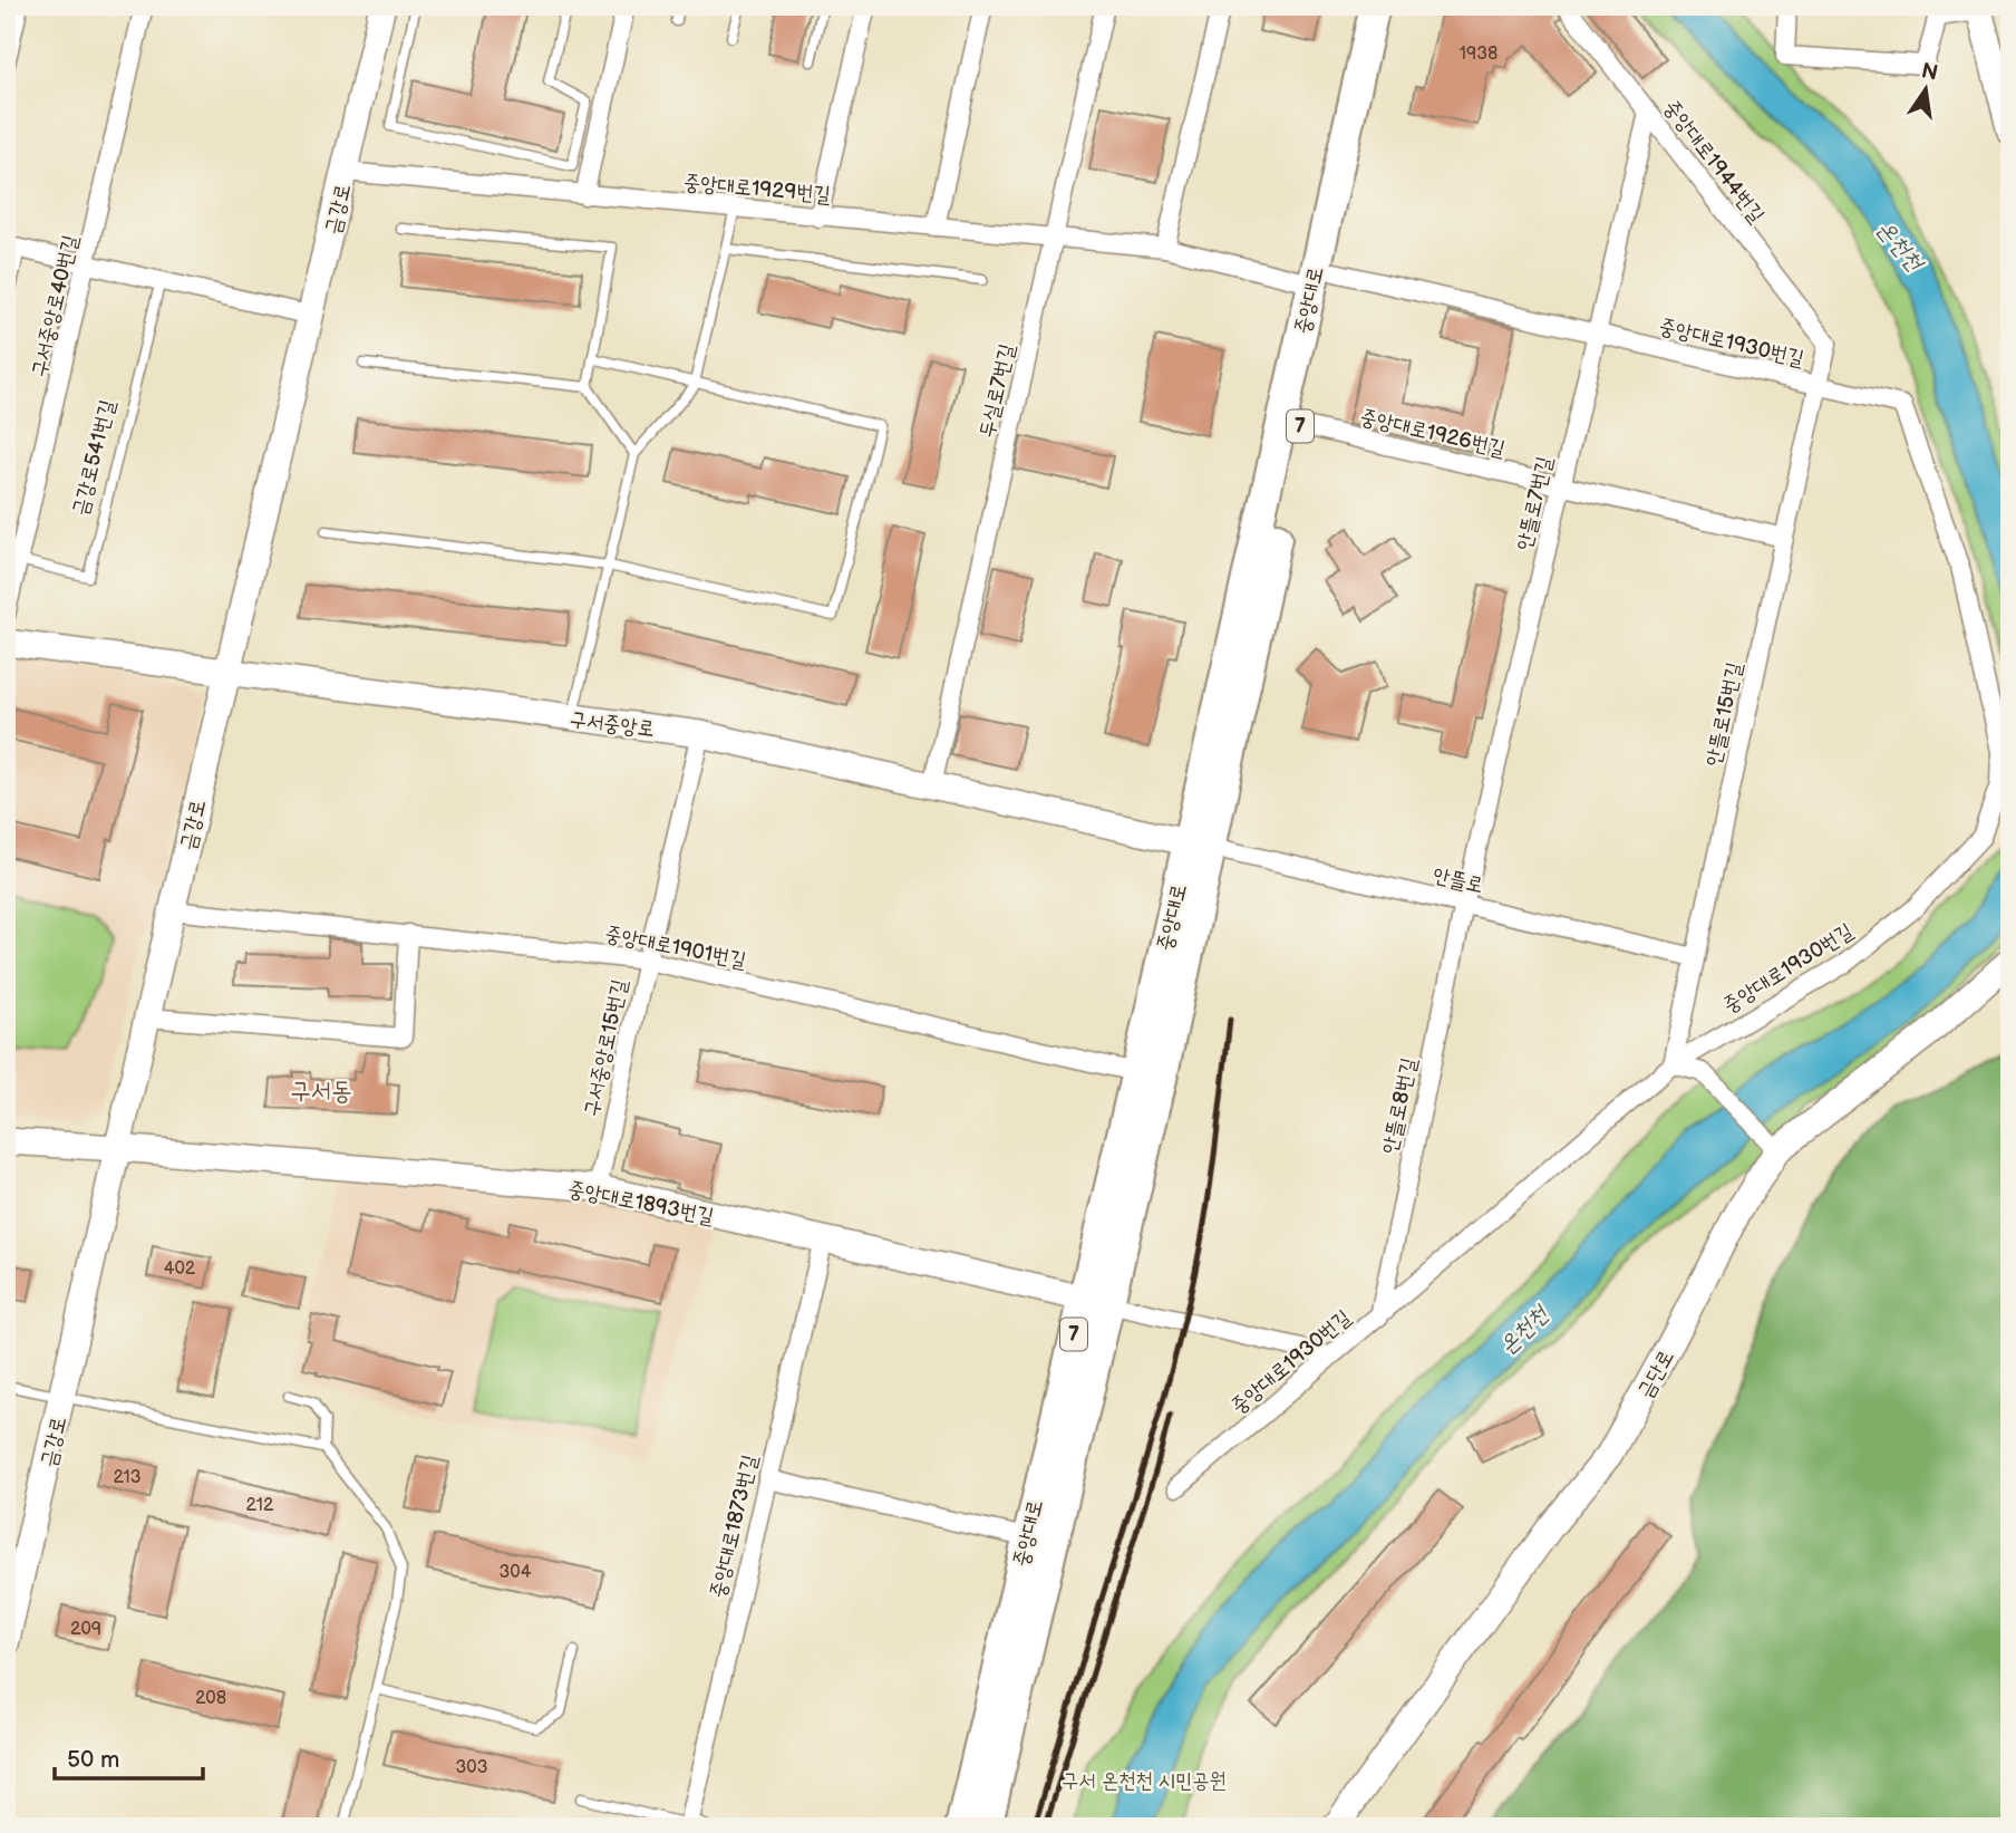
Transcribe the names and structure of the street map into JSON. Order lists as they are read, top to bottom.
{
  "streets": {
    "main road": ["중앙대로", "7"],
    "street": [
      "중앙대로1944번길",
      "중앙대로1929번길",
      "금강로",
      "구서중앙로40번길",
      "중앙대로1930번길",
      "두실로7번길",
      "중앙대로1926번길",
      "안뜰로7번길",
      "안뜰로15번길",
      "구서중앙로",
      "안뜰로",
      "중앙대로1901번길",
      "구서중앙로15번길",
      "안뜰로8번길",
      "중앙대로1893번길",
      "금단로",
      "중앙대로1873번길"
    ],
    "lane": ["금강로541번길"]
  },
  "crossings": [
    ["중앙대로1944번길", "안뜰로7번길"],
    ["중앙대로1944번길", "안뜰로15번길"],
    ["중앙대로1929번길", "금강로"],
    ["중앙대로1929번길", "중앙대로"],
    ["중앙대로1929번길", "중앙대로1930번길"],
    ["중앙대로1929번길", "두실로7번길"],
    ["금강로", "구서중앙로"],
    ["금강로", "중앙대로1901번길"],
    ["금강로", "중앙대로1893번길"],
    ["중앙대로", "중앙대로1930번길"],
    ["중앙대로", "중앙대로1926번길"],
    ["중앙대로", "구서중앙로"],
    ["중앙대로", "안뜰로"],
    ["중앙대로", "중앙대로1901번길"],
    ["중앙대로", "중앙대로1893번길"],
    ["구서중앙로40번길", "금강로541번길"],
    ["중앙대로1930번길", "안뜰로7번길"],
    ["중앙대로1930번길", "안뜰로15번길"],
    ["중앙대로1930번길", "안뜰로8번길"],
    ["두실로7번길", "구서중앙로"],
    ["중앙대로1926번길", "안뜰로7번길"],
    ["중앙대로1926번길", "안뜰로15번길"],
    ["안뜰로7번길", "안뜰로"],
    ["안뜰로7번길", "안뜰로8번길"],
    ["안뜰로15번길", "안뜰로"],
    ["구서중앙로", "안뜰로"],
    ["구서중앙로", "구서중앙로15번길"],
    ["안뜰로", "안뜰로8번길"],
    ["중앙대로1901번길", "구서중앙로15번길"],
    ["구서중앙로15번길", "중앙대로1893번길"],
    ["중앙대로1893번길", "중앙대로1873번길"]
  ],
  "districts": ["구서동"],
  "water": ["온천천"],
  "parks": ["구서 온천천 시민공원"],
  "house_numbers": [
    "1938",
    "402",
    "213",
    "212",
    "304",
    "209",
    "208",
    "303"
  ],
  "scale_bar": "50 m",
  "north": "top"
}
